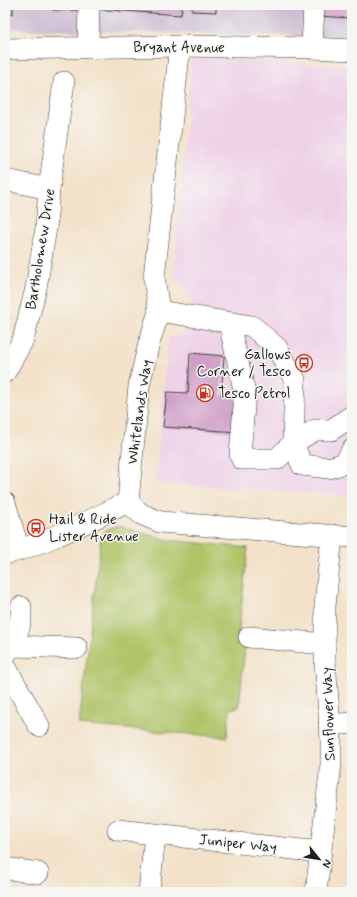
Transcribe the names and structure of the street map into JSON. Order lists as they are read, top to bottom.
{
  "streets": {
    "street": [
      "Bryant Avenue",
      "Bartholomew Drive",
      "Whitelands Way",
      "Sunflower Way",
      "Juniper Way"
    ]
  },
  "crossings": [
    ["Bryant Avenue", "Whitelands Way"],
    ["Sunflower Way", "Juniper Way"]
  ],
  "places": {
    "bus stop": ["Gallows Corner / Tesco", "Hail & Ride Lister Avenue"],
    "fuel station": ["Tesco Petrol"]
  },
  "north": "bottom right"
}
